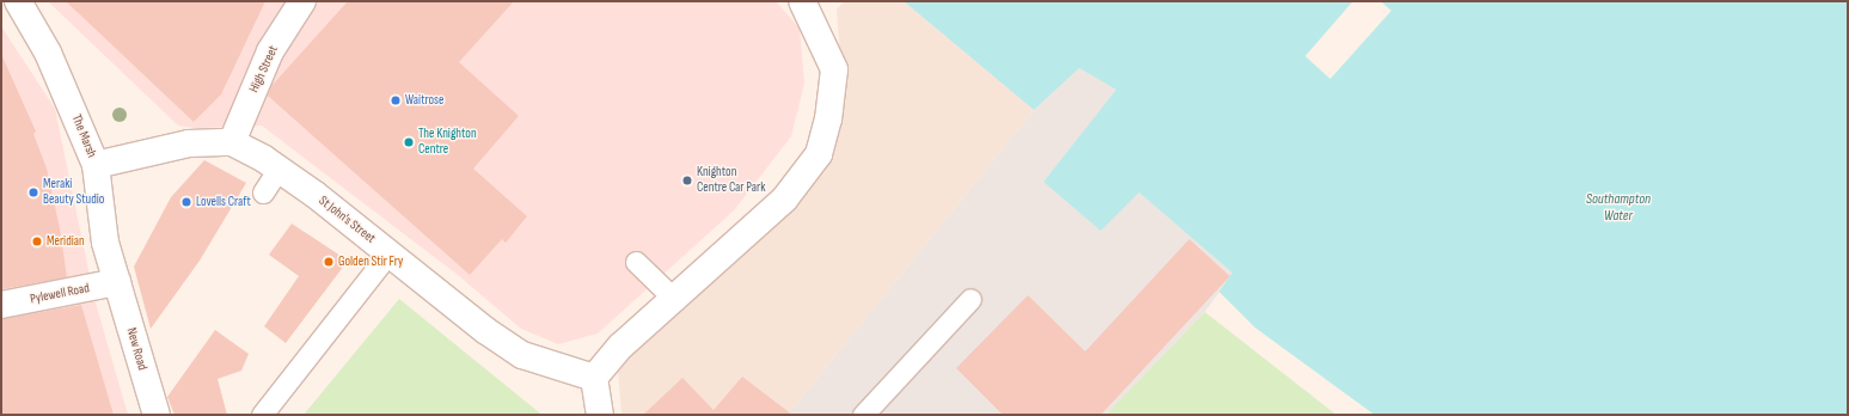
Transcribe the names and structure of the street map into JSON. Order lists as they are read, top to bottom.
{
  "streets": {
    "street": [
      "High Street",
      "The Marsh",
      "St John's Street",
      "Pylewell Road",
      "New Road"
    ]
  },
  "crossings": [
    ["High Street", "St John's Street"],
    ["The Marsh", "Pylewell Road"],
    ["The Marsh", "New Road"],
    ["Pylewell Road", "New Road"]
  ],
  "water": ["Southampton Water"],
  "places": [
    "Waitrose",
    "The Knighton Centre",
    "Knighton Centre Car Park",
    "Meraki Beauty Studio",
    "Lovells Craft",
    "Meridian",
    "Golden Stir Fry"
  ]
}
